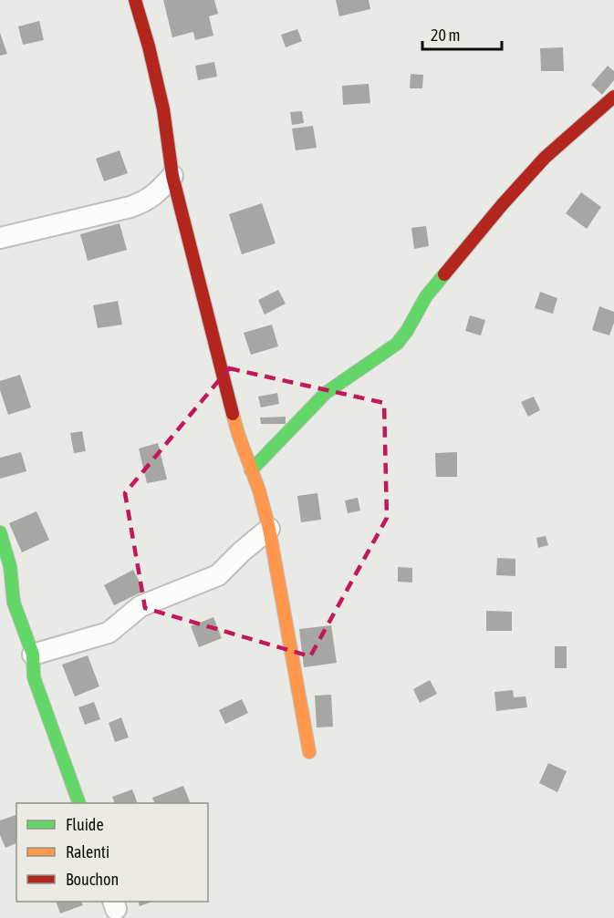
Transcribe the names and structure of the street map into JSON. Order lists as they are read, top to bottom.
{
  "legend": ["Fluide", "Ralenti", "Bouchon"],
  "scale_bar": "20 m"
}
